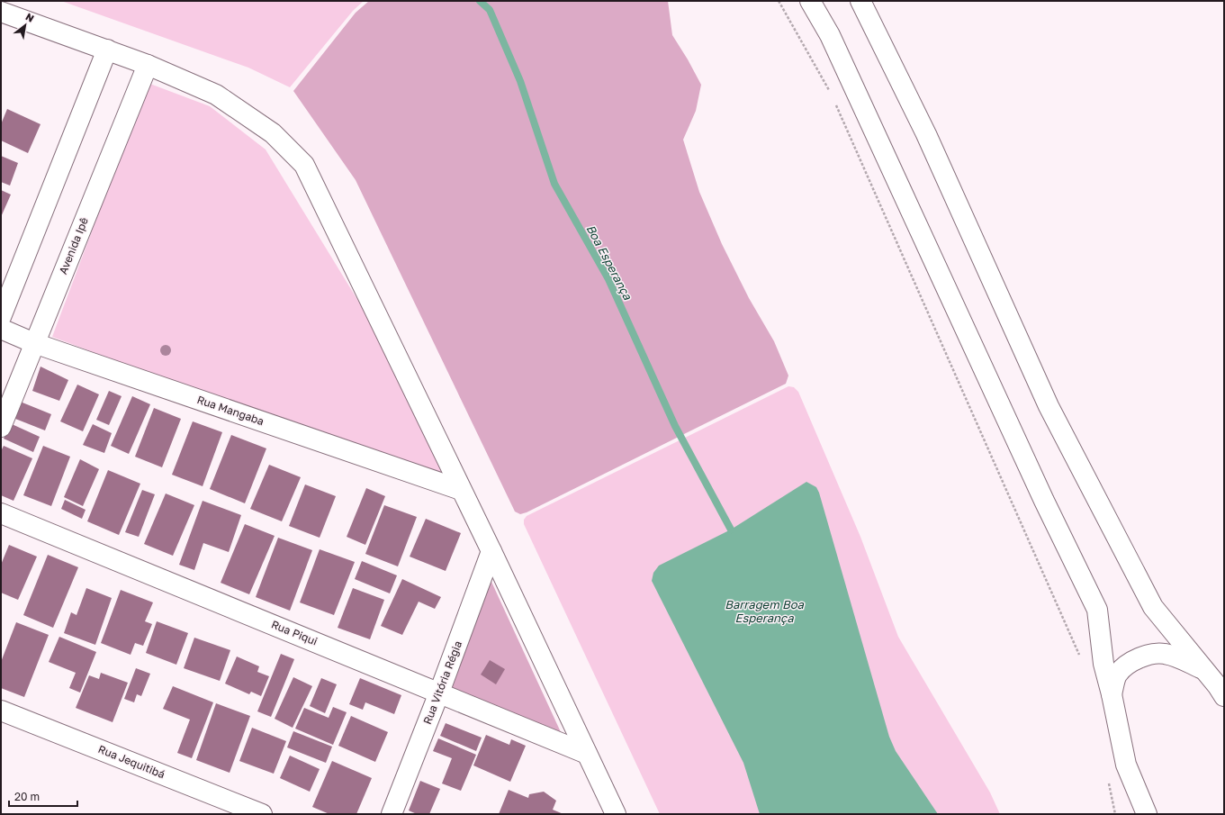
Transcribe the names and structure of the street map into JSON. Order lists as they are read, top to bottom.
{
  "streets": {
    "street": [
      "Avenida Ipê",
      "Rua Mangaba",
      "Rua Piqui",
      "Rua Vitória Régia",
      "Rua Jequitibá"
    ]
  },
  "crossings": [
    ["Avenida Ipê", "Rua Mangaba"],
    ["Rua Piqui", "Rua Vitória Régia"]
  ],
  "water": ["Boa Esperança", "Barragem Boa Esperança"],
  "scale_bar": "20 m",
  "north": "top right"
}
